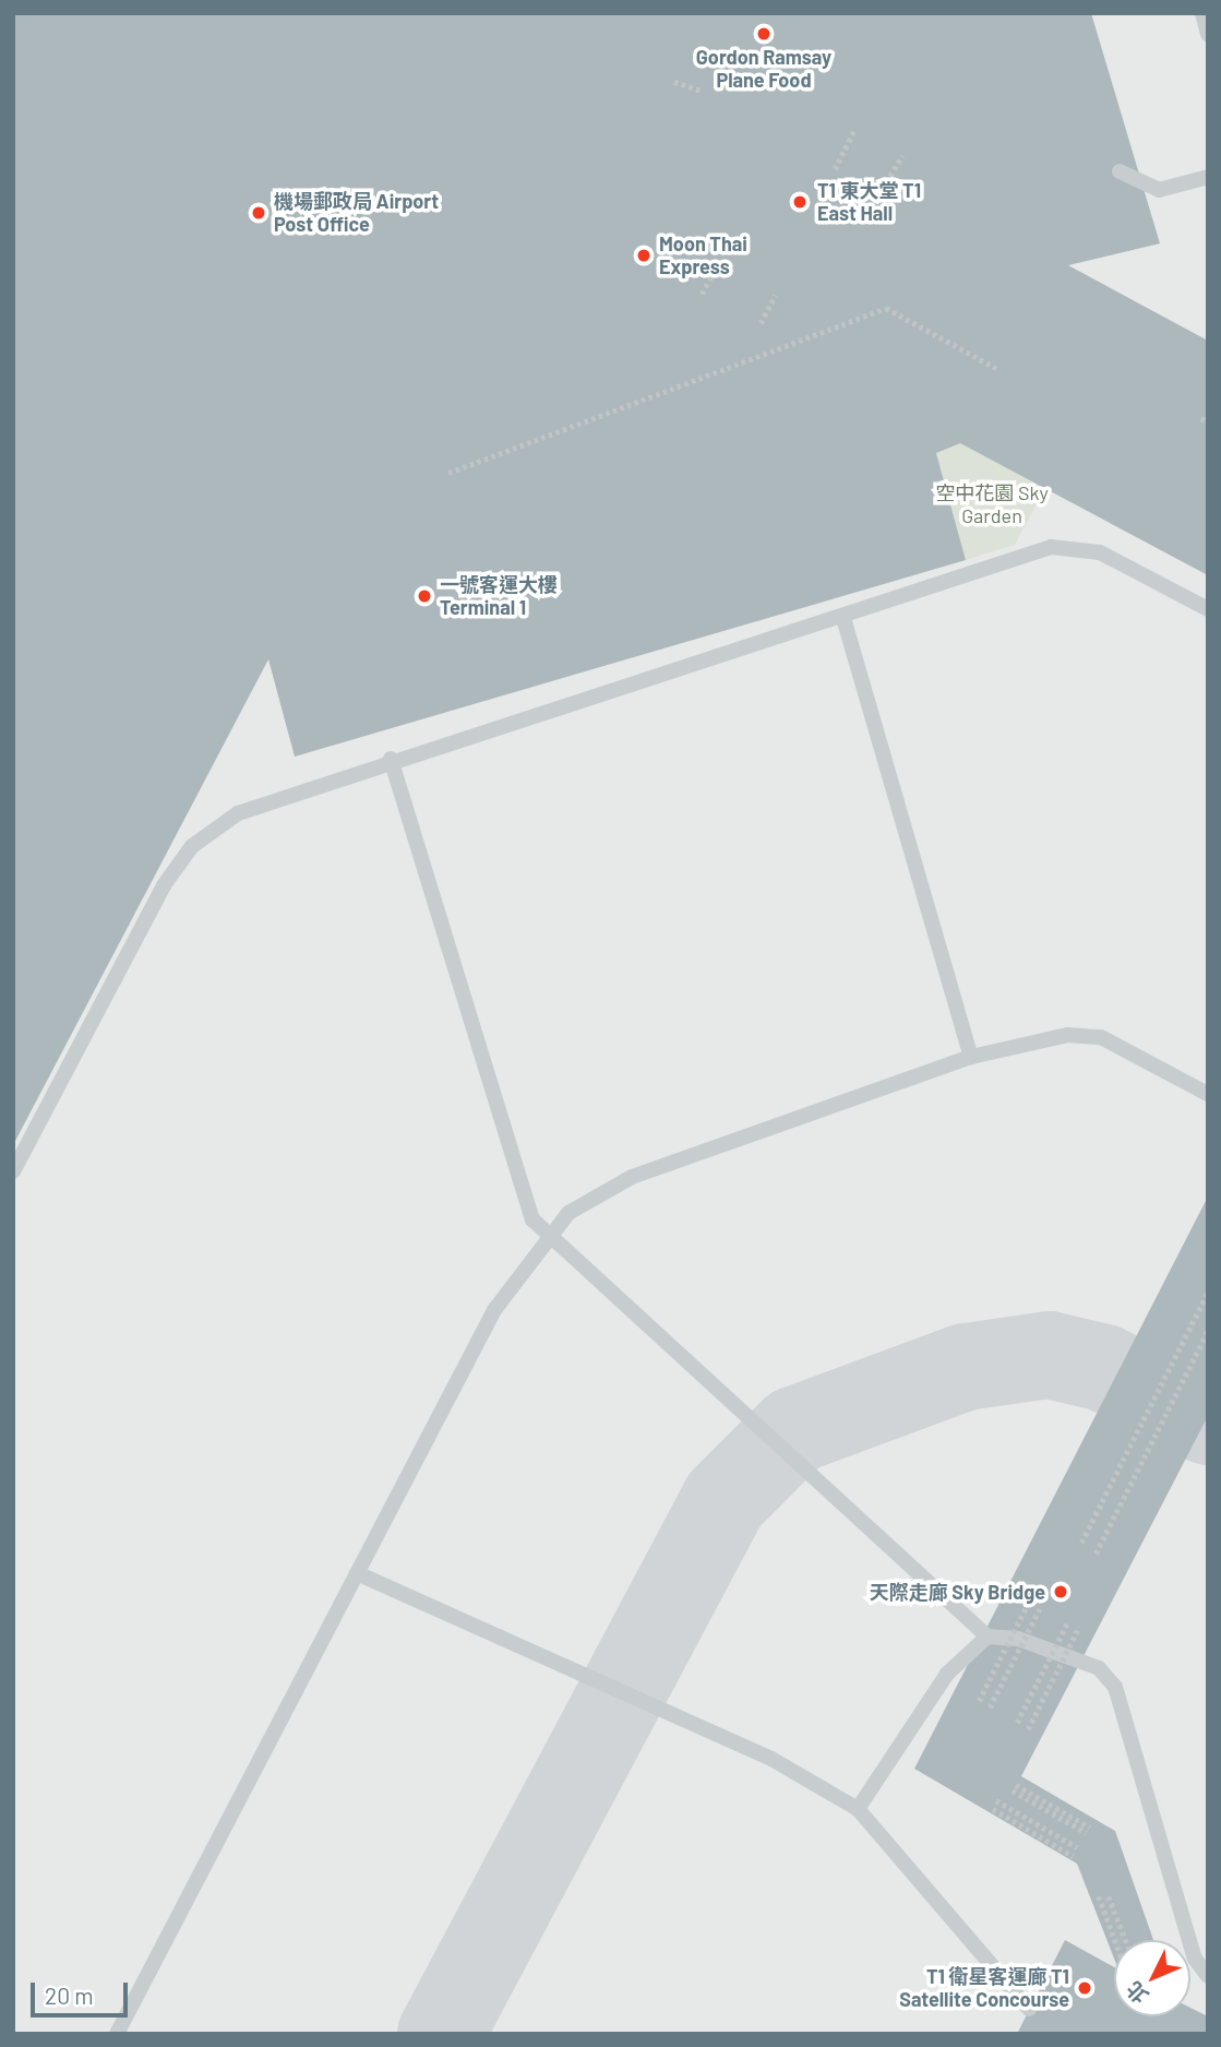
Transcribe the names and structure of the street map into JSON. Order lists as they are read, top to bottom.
{
  "parks": ["空中花園 Sky Garden"],
  "places": [
    "Gordon Ramsay Plane Food",
    "T1 東大堂 T1 East Hall",
    "機場郵政局 Airport Post Office",
    "Moon Thai Express",
    "一號客運大樓 Terminal 1",
    "天際走廊 Sky Bridge",
    "T1 衛星客運廊 T1 Satellite Concourse"
  ],
  "scale_bar": "20 m",
  "north": "bottom left"
}
